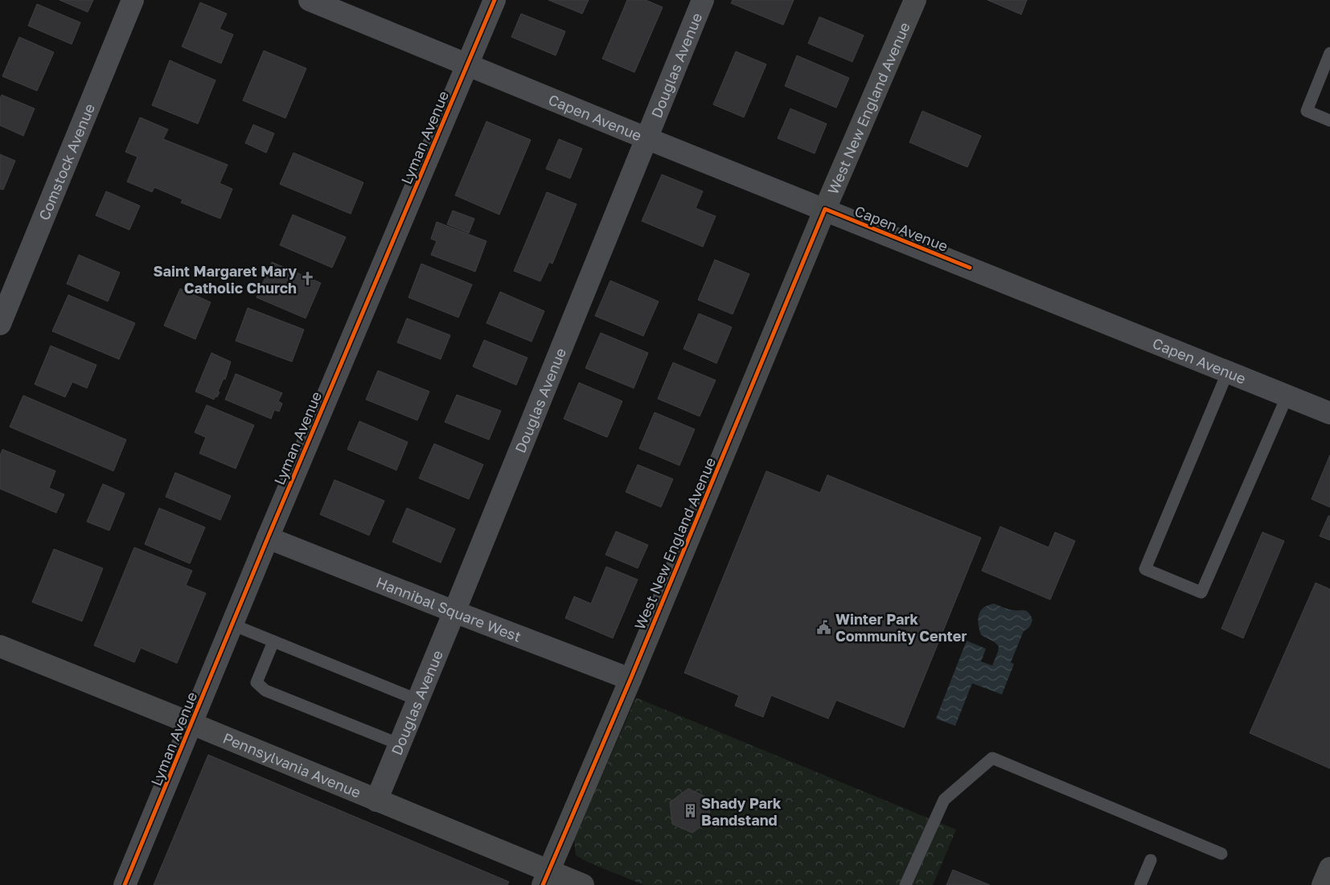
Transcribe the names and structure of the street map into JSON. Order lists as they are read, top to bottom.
{
  "streets": {
    "street": [
      "Douglas Avenue",
      "West New England Avenue",
      "Capen Avenue",
      "Lyman Avenue",
      "Comstock Avenue",
      "Hannibal Square West",
      "Pennsylvania Avenue"
    ]
  },
  "crossings": [
    ["Douglas Avenue", "Capen Avenue"],
    ["Douglas Avenue", "Hannibal Square West"],
    ["Douglas Avenue", "Pennsylvania Avenue"],
    ["West New England Avenue", "Capen Avenue"],
    ["West New England Avenue", "Hannibal Square West"],
    ["West New England Avenue", "Pennsylvania Avenue"],
    ["Capen Avenue", "Lyman Avenue"],
    ["Lyman Avenue", "Hannibal Square West"],
    ["Lyman Avenue", "Pennsylvania Avenue"]
  ],
  "places": {
    "church": ["Saint Margaret Mary Catholic Church"],
    "public building": ["Winter Park Community Center"],
    "building": ["Shady Park Bandstand"]
  }
}
